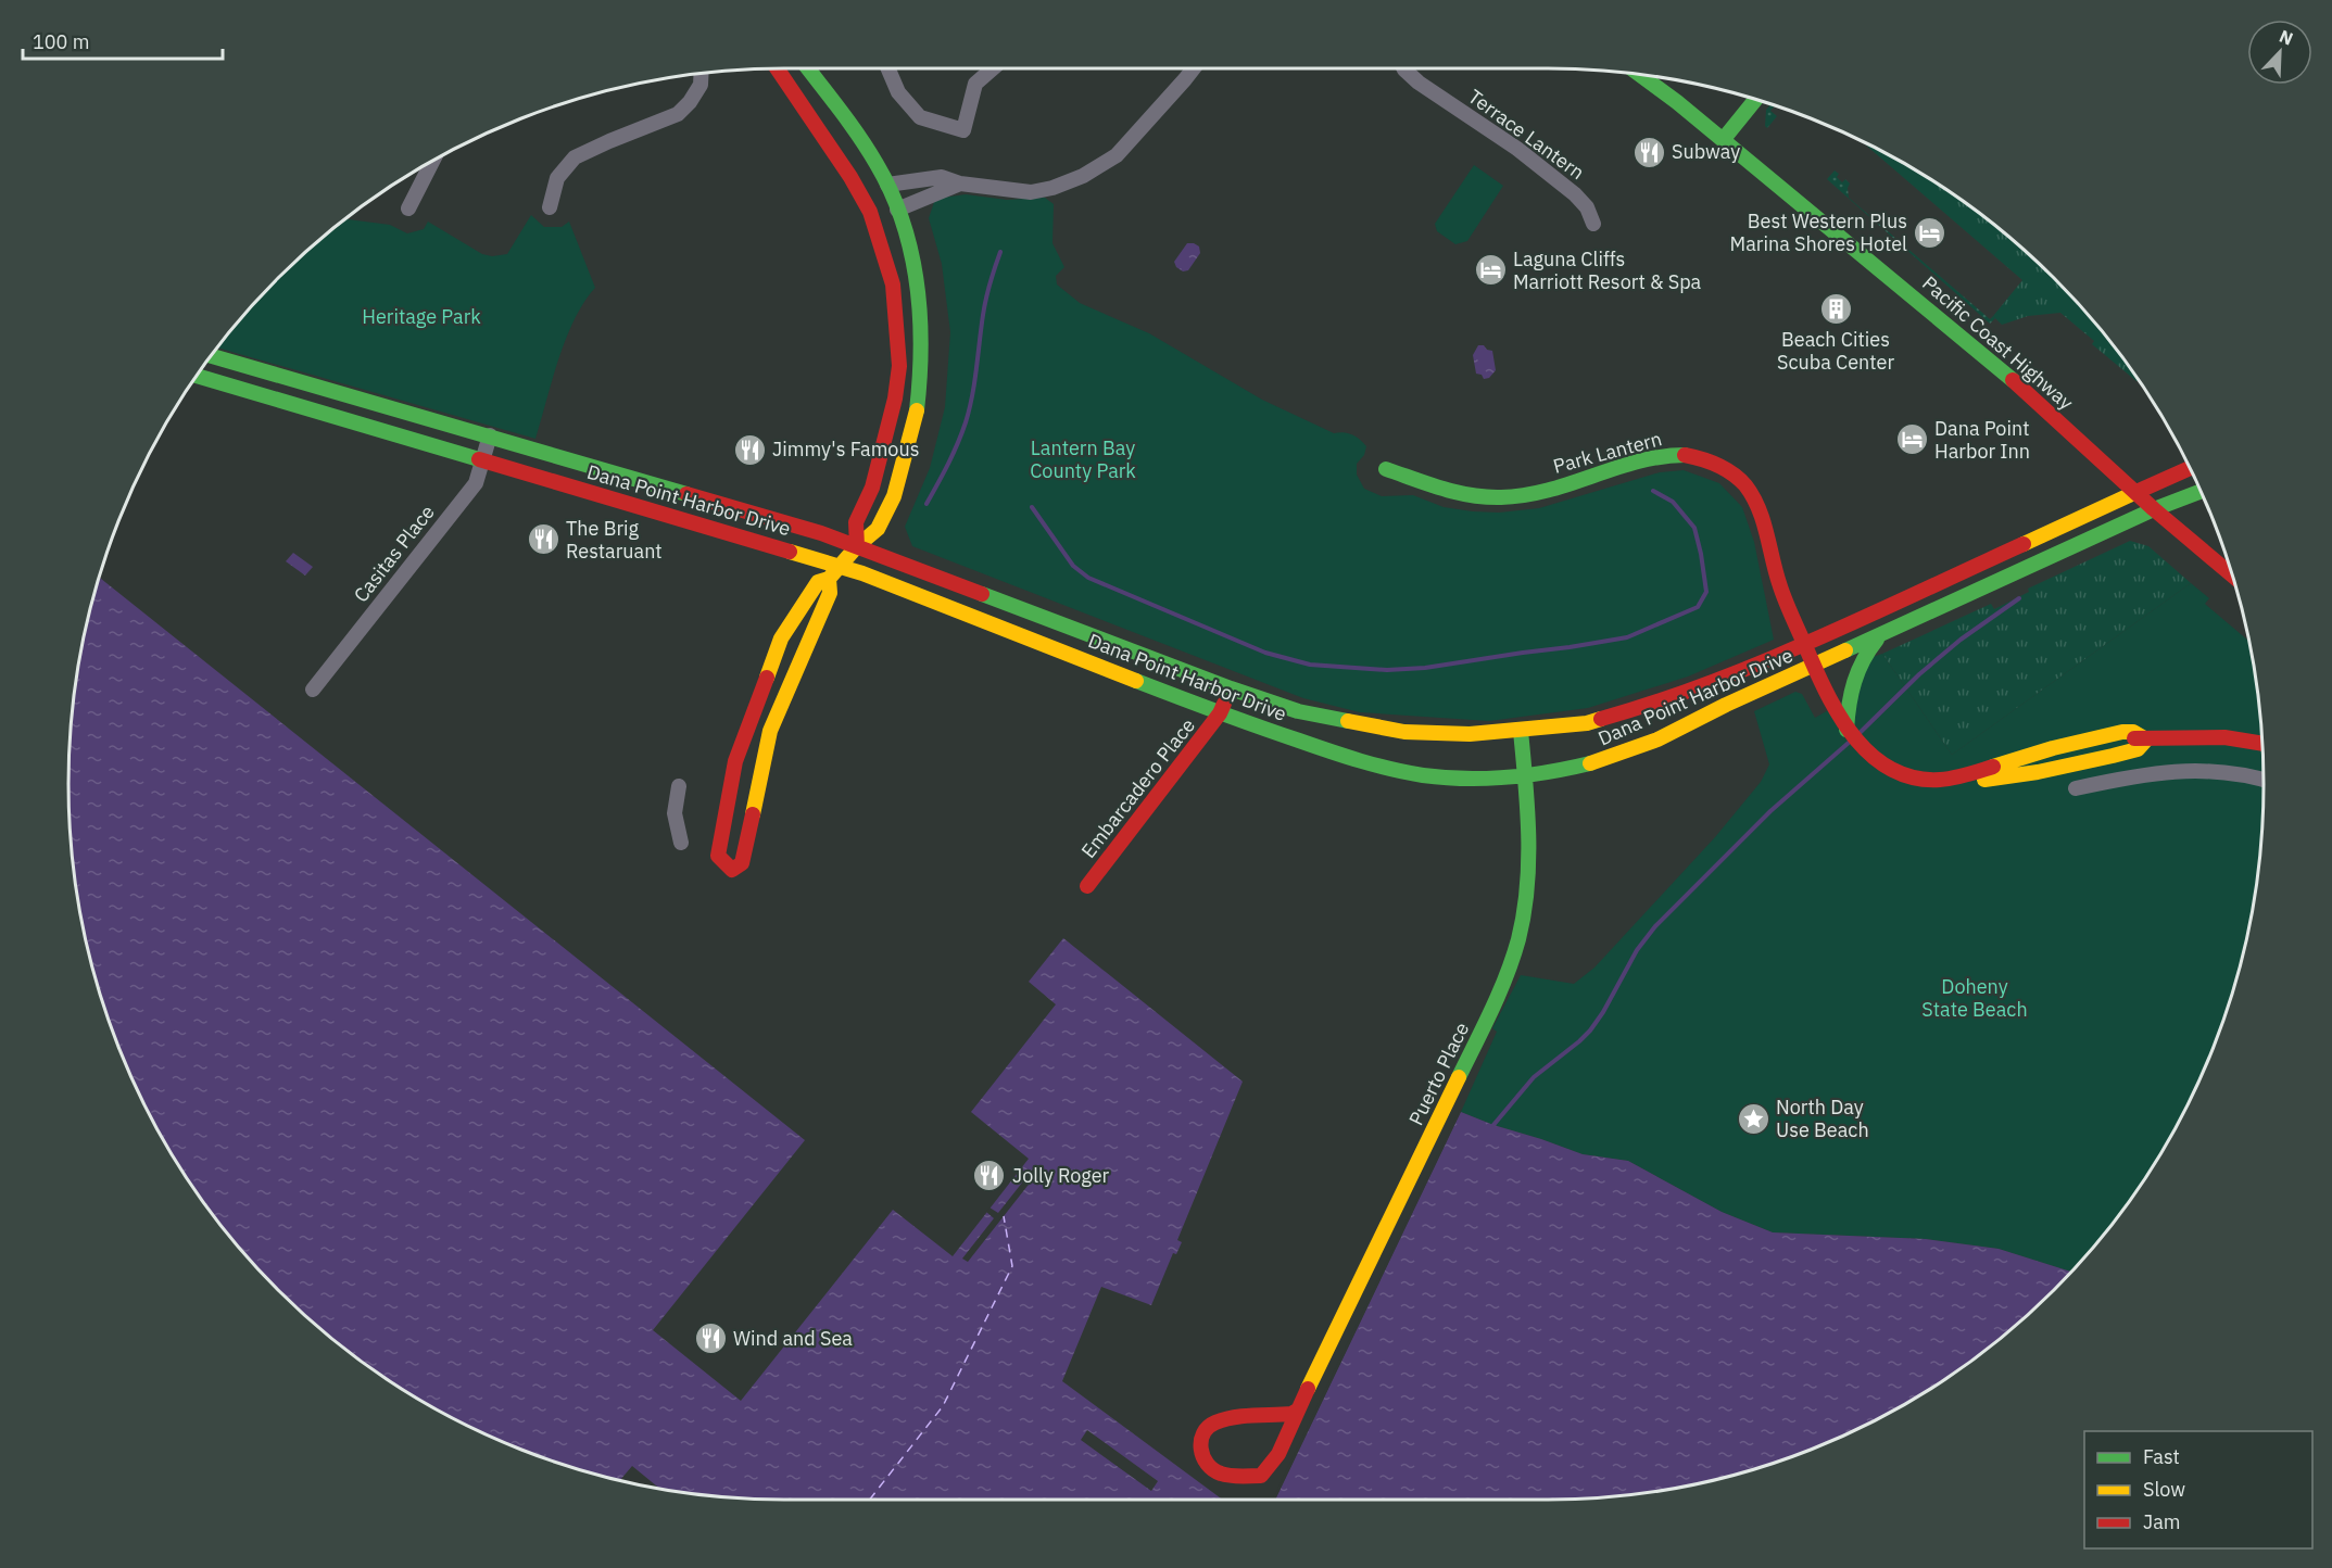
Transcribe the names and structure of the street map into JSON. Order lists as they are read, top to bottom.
{
  "streets": {
    "main road": [
      "Pacific Coast Highway",
      "Park Lantern",
      "Dana Point Harbor Drive",
      "Embarcadero Place",
      "Puerto Place"
    ],
    "street": ["Terrace Lantern", "Casitas Place"]
  },
  "crossings": [
    ["Pacific Coast Highway", "Dana Point Harbor Drive"],
    ["Park Lantern", "Dana Point Harbor Drive"],
    ["Dana Point Harbor Drive", "Casitas Place"],
    ["Dana Point Harbor Drive", "Embarcadero Place"],
    ["Dana Point Harbor Drive", "Puerto Place"]
  ],
  "parks": ["Heritage Park", "Lantern Bay County Park", "Doheny State Beach"],
  "places": {
    "restaurant": [
      "Subway",
      "Jimmy's Famous",
      "The Brig Restaruant",
      "Jolly Roger",
      "Wind and Sea"
    ],
    "hotel": ["Best Western Plus Marina Shores Hotel", "Laguna Cliffs Marriott Resort & Spa", "Dana Point Harbor Inn"],
    "building": ["Beach Cities Scuba Center"],
    "place": ["North Day Use Beach"]
  },
  "legend": ["Fast", "Slow", "Jam"],
  "scale_bar": "100 m",
  "north": "top right"
}
